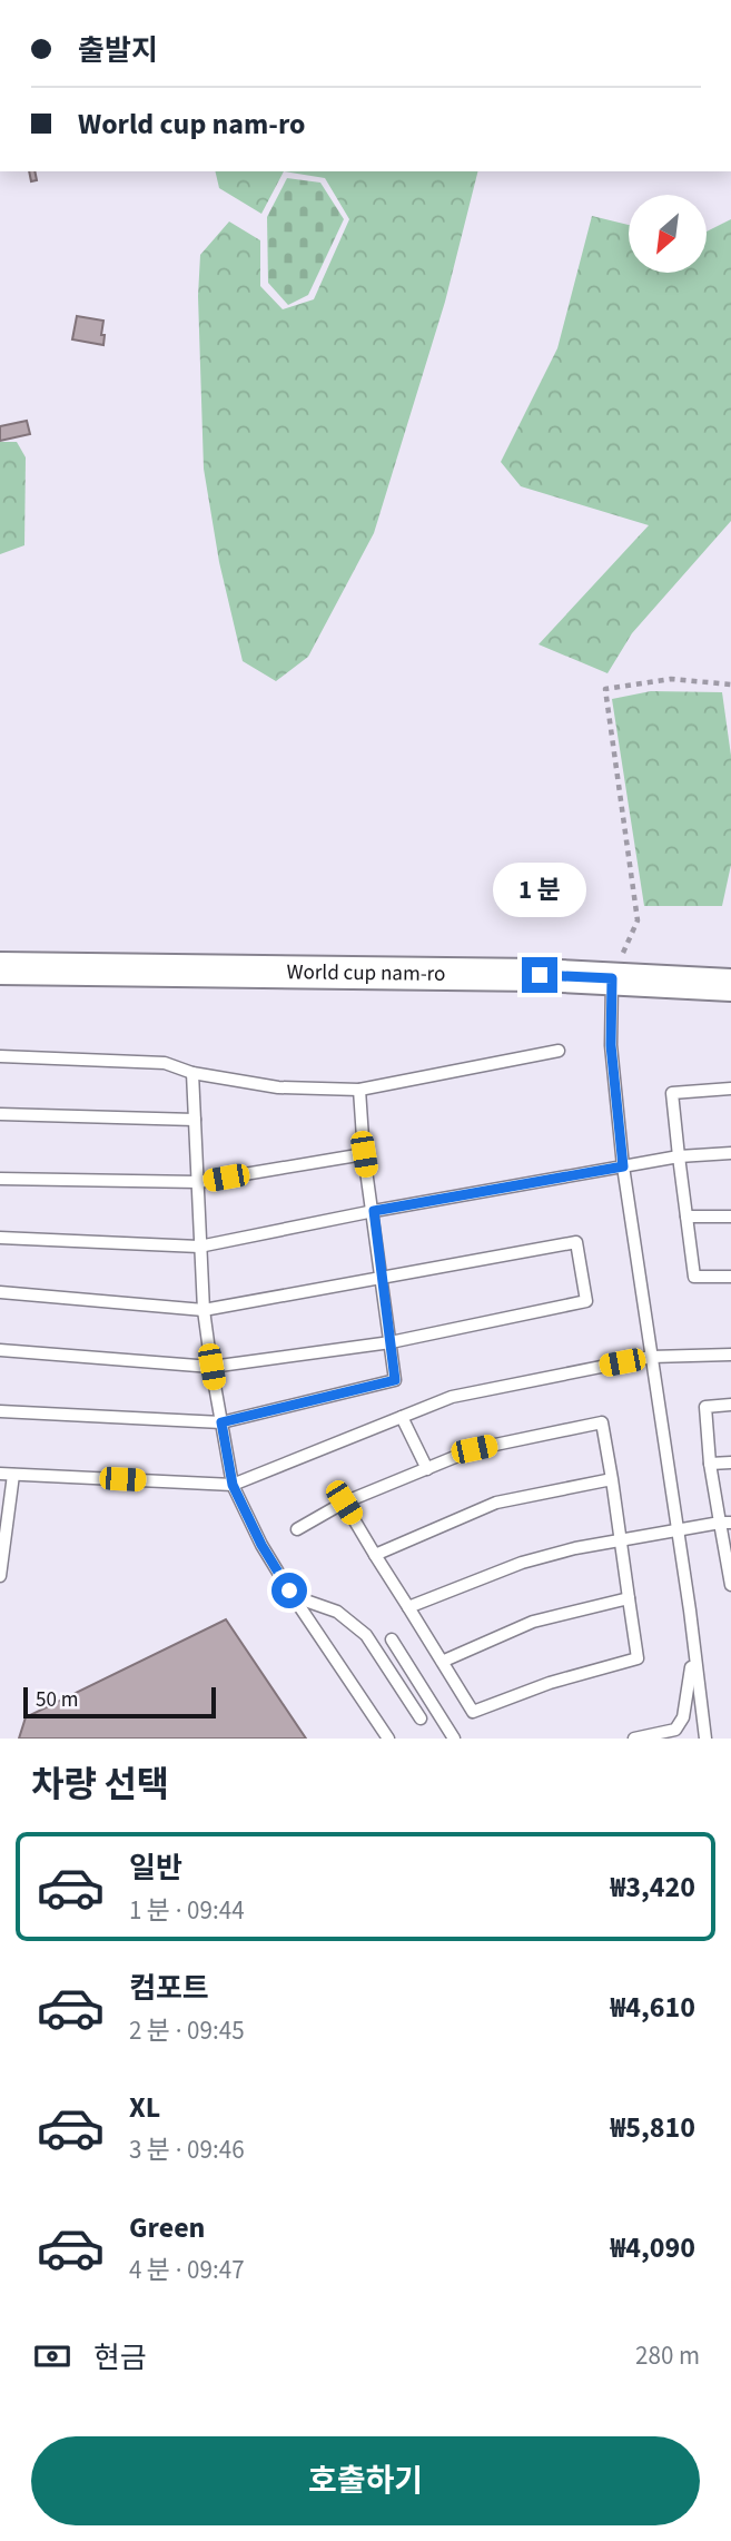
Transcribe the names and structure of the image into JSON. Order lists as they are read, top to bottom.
{
  "streets": {
    "street": ["World cup nam-ro"]
  },
  "scale_bar": "50 m",
  "north": "bottom left",
  "page": {
    "banner": ["출발지", "World cup nam-ro"],
    "bubble": "1 분",
    "scale": "50 m",
    "heading": "차량 선택",
    "list": [
      {
        "name": "일반",
        "note": "1 분 · 09:44",
        "value": "₩3,420"
      },
      {
        "name": "컴포트",
        "note": "2 분 · 09:45",
        "value": "₩4,610"
      },
      {
        "name": "XL",
        "note": "3 분 · 09:46",
        "value": "₩5,810"
      },
      {
        "name": "Green",
        "note": "4 분 · 09:47",
        "value": "₩4,090"
      }
    ],
    "pay": ["현금", "280 m"],
    "buttons": "호출하기"
  }
}
